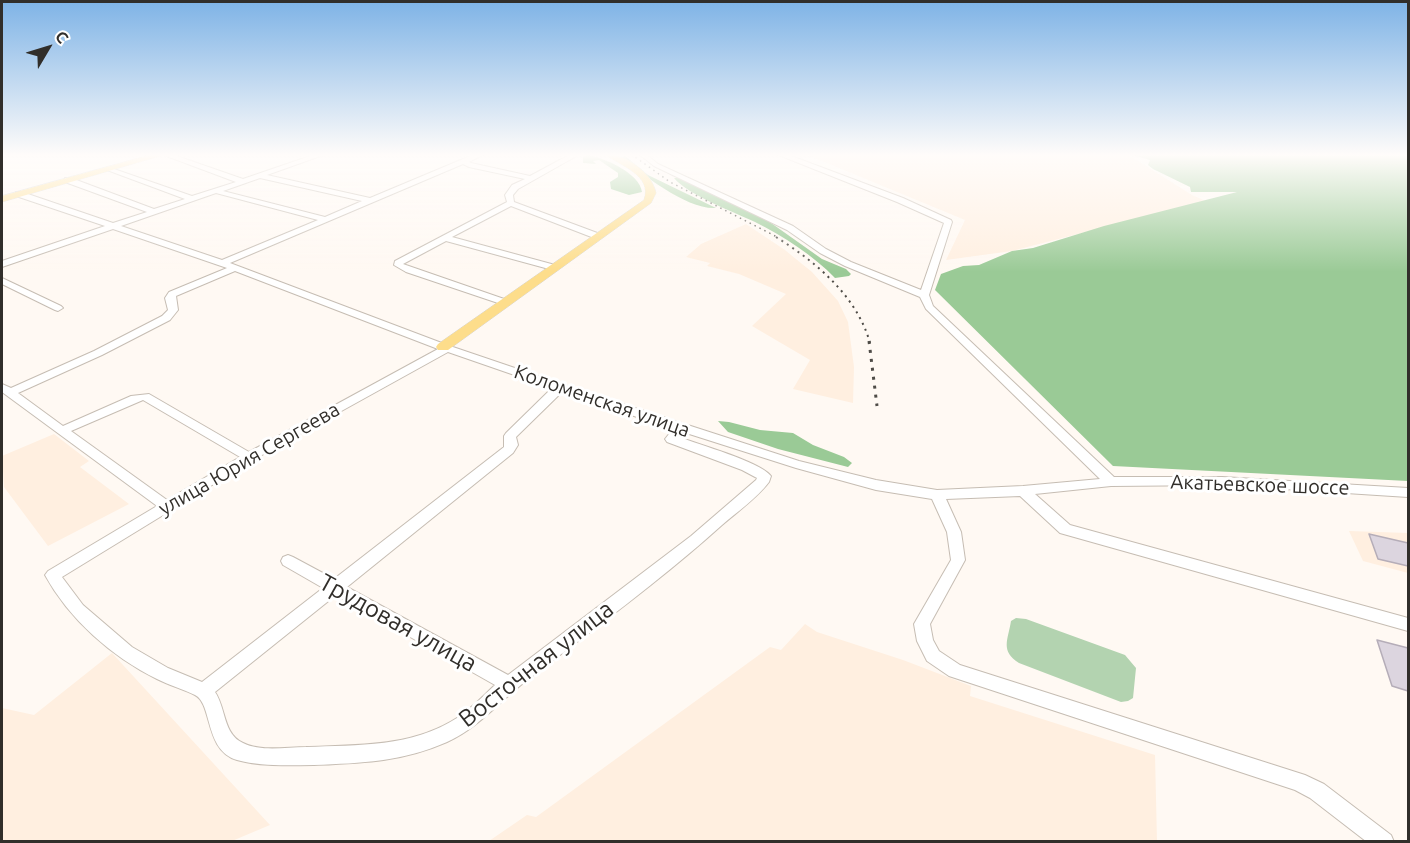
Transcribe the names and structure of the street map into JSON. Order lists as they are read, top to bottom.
{
  "streets": {
    "main road": ["улица Юрия Сергеева"],
    "street": [
      "Коломенская улица",
      "Акатьевское шоссе",
      "Трудовая улица",
      "Восточная улица"
    ]
  },
  "crossings": [
    ["Коломенская улица", "улица Юрия Сергеева"],
    ["Коломенская улица", "Акатьевское шоссе"],
    ["Коломенская улица", "Восточная улица"],
    ["улица Юрия Сергеева", "Восточная улица"],
    ["Трудовая улица", "Восточная улица"]
  ],
  "north": "top right"
}
